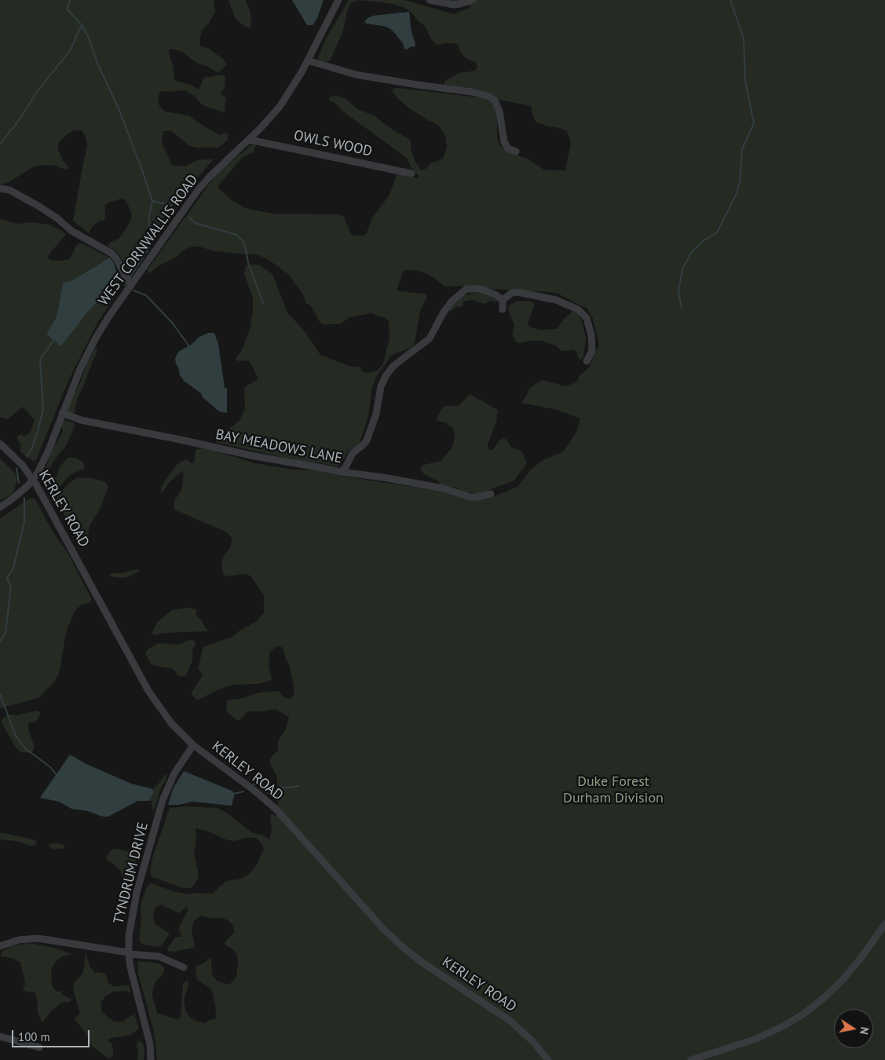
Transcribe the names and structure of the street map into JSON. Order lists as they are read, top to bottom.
{
  "streets": {
    "street": [
      "OWLS WOOD",
      "WEST CORNWALLIS ROAD",
      "BAY MEADOWS LANE",
      "KERLEY ROAD",
      "TYNDRUM DRIVE"
    ]
  },
  "crossings": [
    ["OWLS WOOD", "WEST CORNWALLIS ROAD"],
    ["WEST CORNWALLIS ROAD", "BAY MEADOWS LANE"],
    ["WEST CORNWALLIS ROAD", "KERLEY ROAD"],
    ["KERLEY ROAD", "TYNDRUM DRIVE"]
  ],
  "parks": ["Duke Forest Durham Division"],
  "scale_bar": "100 m",
  "north": "right"
}
